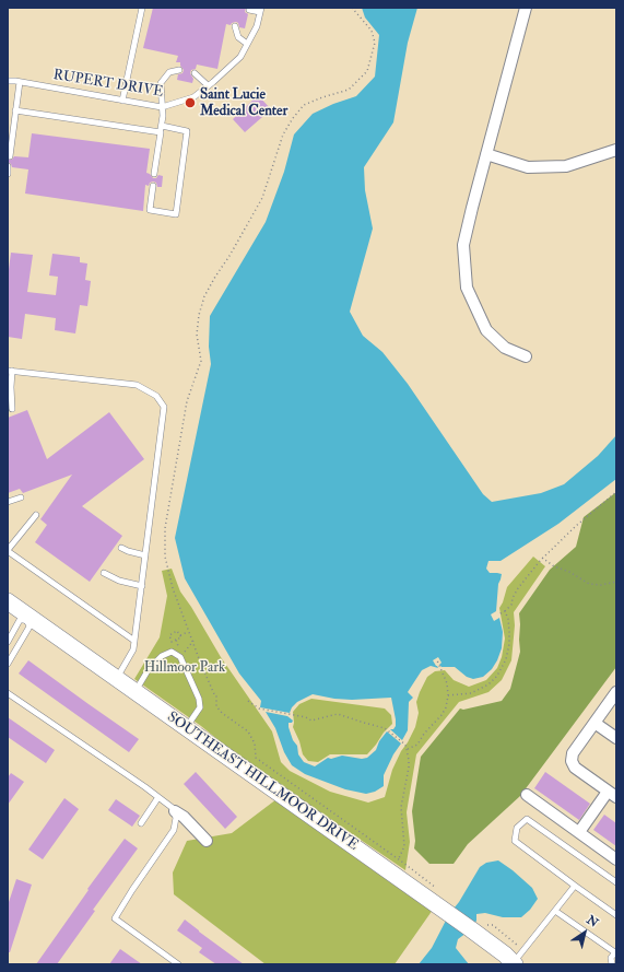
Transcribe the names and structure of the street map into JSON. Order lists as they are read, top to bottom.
{
  "streets": {
    "street": ["SOUTHEAST HILLMOOR DRIVE"],
    "lane": ["RUPERT DRIVE"]
  },
  "parks": ["Hillmoor Park"],
  "places": ["Saint Lucie Medical Center"],
  "north": "top right"
}
